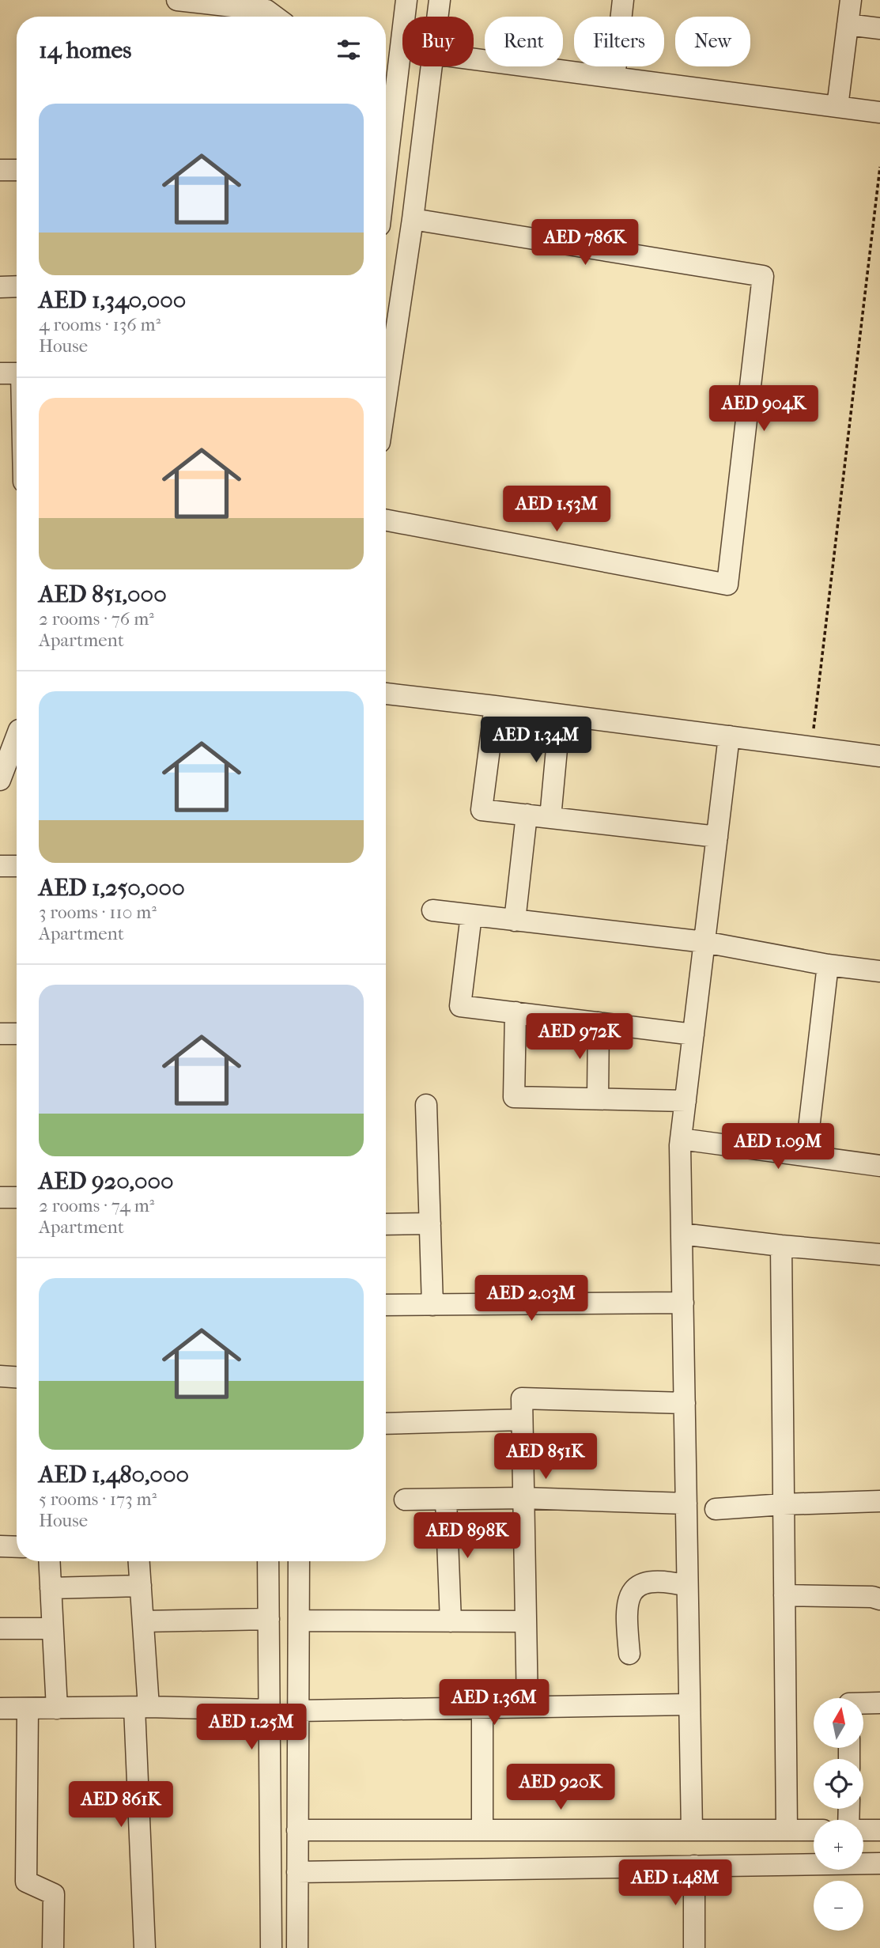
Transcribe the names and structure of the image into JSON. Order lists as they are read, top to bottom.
{
  "north": "top",
  "page": {
    "chip": [
      "Buy",
      "Rent",
      "Filters",
      "New"
    ],
    "heading": "14 homes",
    "list": [
      {
        "name": "AED 1,340,000",
        "note": "4 rooms · 136 m² · House"
      },
      {
        "name": "AED 851,000",
        "note": "2 rooms · 76 m² · Apartment"
      },
      {
        "name": "AED 1,250,000",
        "note": "3 rooms · 110 m² · Apartment"
      },
      {
        "name": "AED 920,000",
        "note": "2 rooms · 74 m² · Apartment"
      },
      {
        "name": "AED 1,480,000",
        "note": "5 rooms · 173 m² · House"
      }
    ],
    "price": [
      "AED 786K",
      "AED 904K",
      "AED 1.53M",
      "AED 1.34M",
      "AED 972K",
      "AED 1.09M",
      "AED 2.03M",
      "AED 851K",
      "AED 898K",
      "AED 1.36M",
      "AED 1.25M",
      "AED 920K",
      "AED 861K",
      "AED 1.48M"
    ],
    "map_buttons": ["+", "−"]
  }
}
